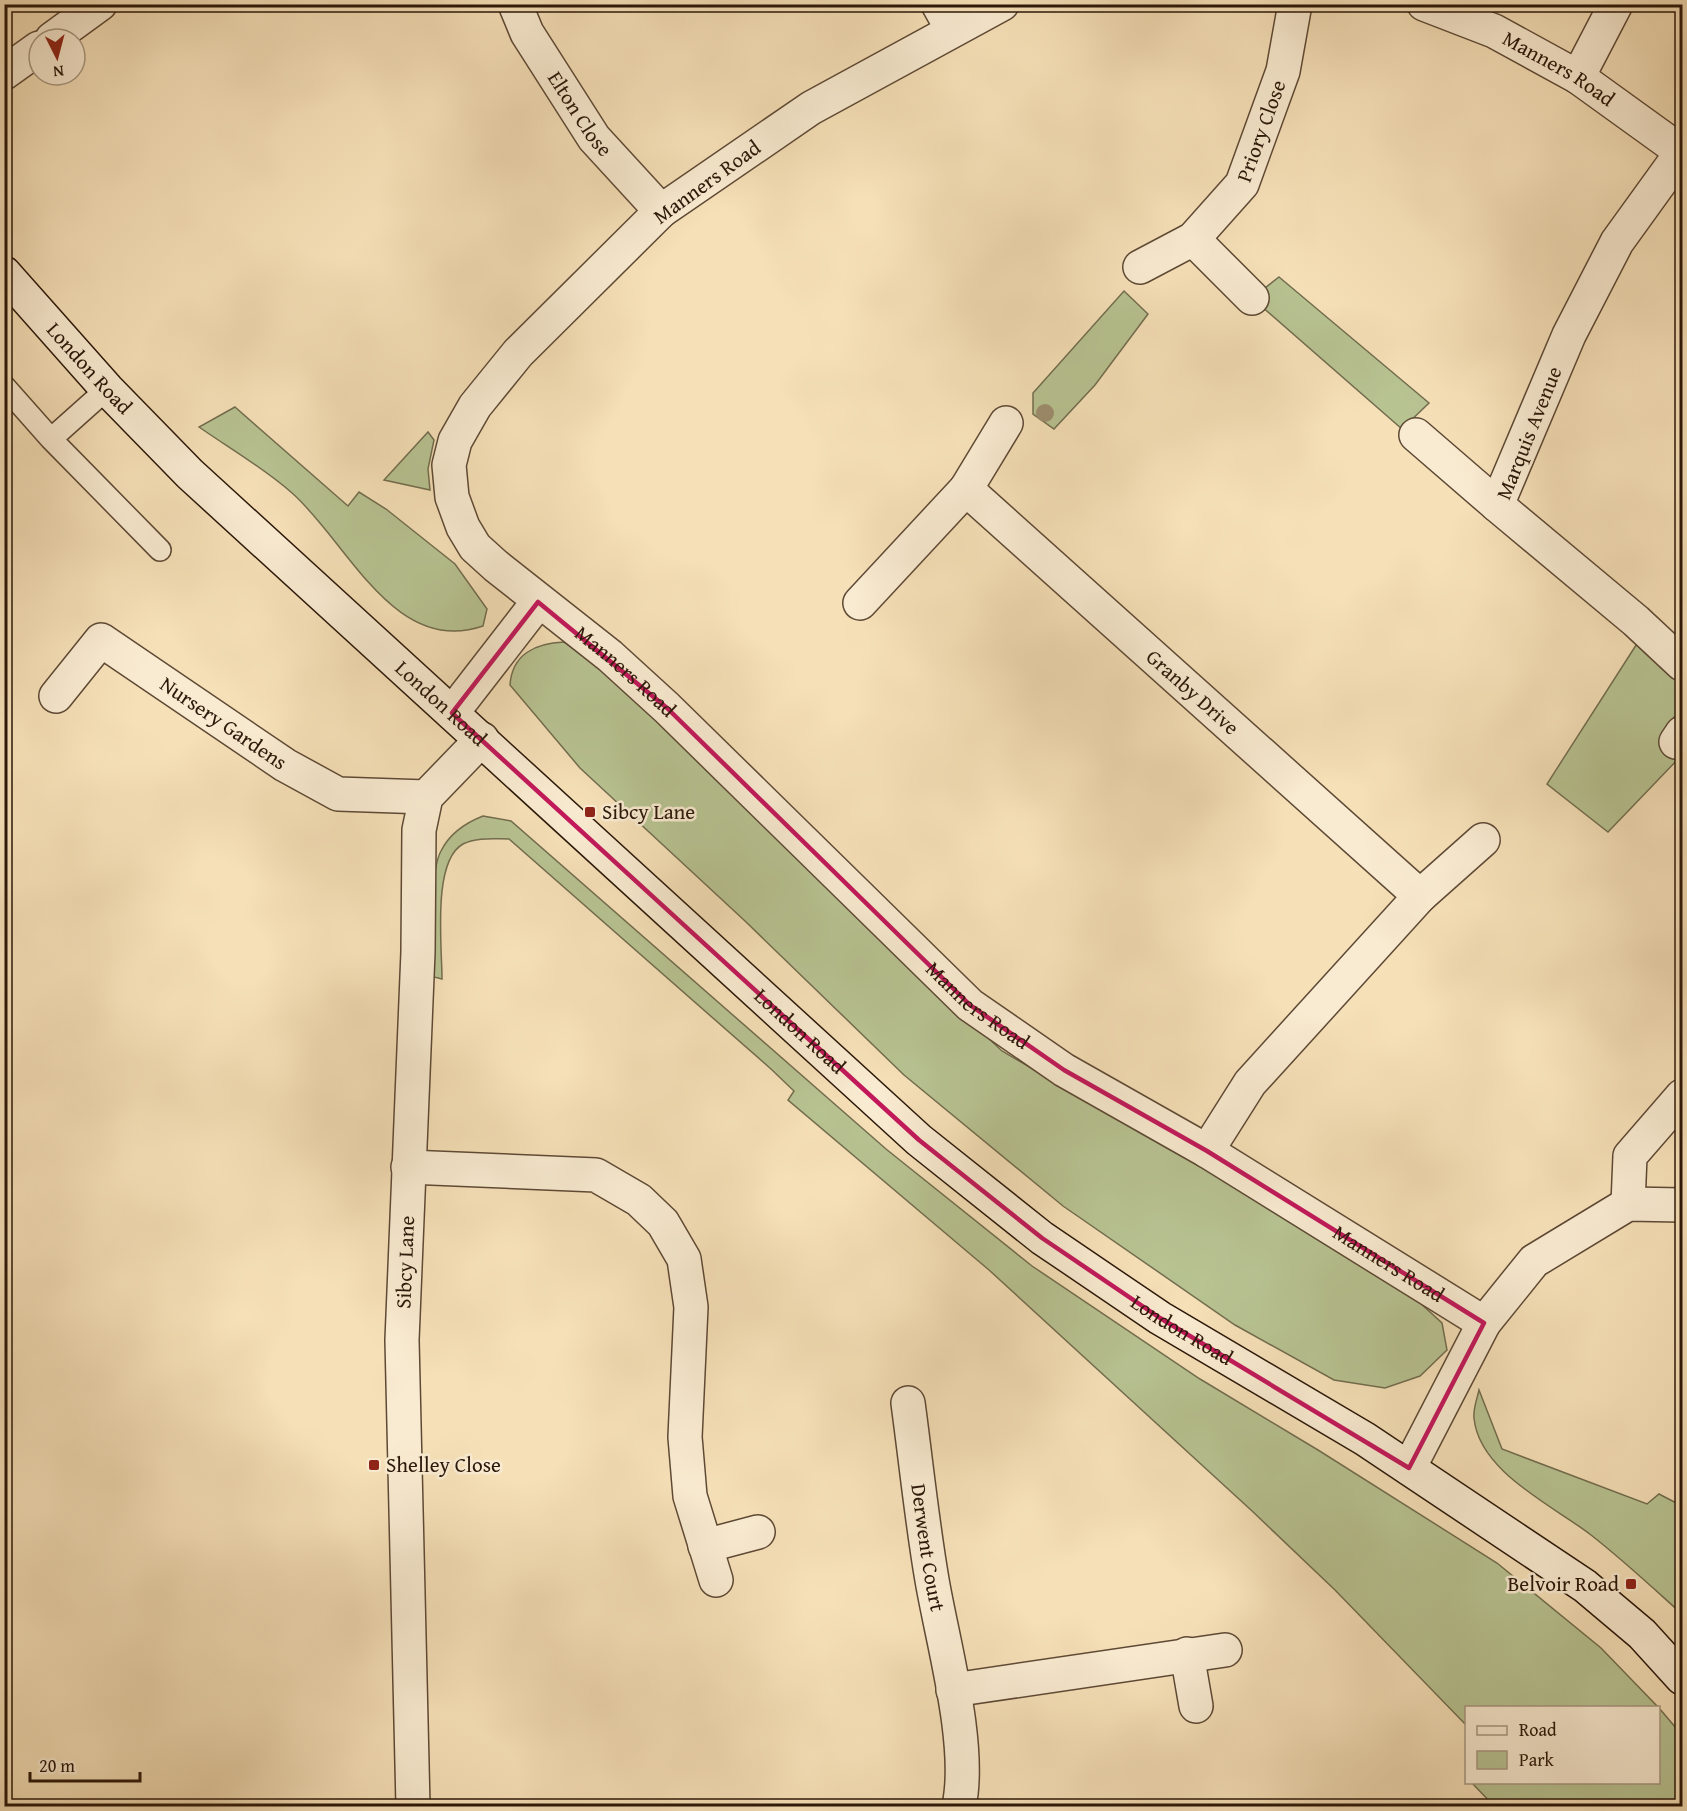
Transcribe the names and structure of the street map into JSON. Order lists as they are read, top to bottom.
{
  "streets": {
    "street": [
      "Manners Road",
      "Elton Close",
      "Priory Close",
      "London Road",
      "Marquis Avenue",
      "Granby Drive",
      "Nursery Gardens",
      "Sibcy Lane",
      "Derwent Court"
    ]
  },
  "crossings": [
    ["Manners Road", "Elton Close"],
    ["Manners Road", "Marquis Avenue"],
    ["Nursery Gardens", "Sibcy Lane"]
  ],
  "places": {
    "transit": ["Sibcy Lane", "Shelley Close", "Belvoir Road"]
  },
  "legend": ["Road", "Park"],
  "scale_bar": "20 m",
  "north": "bottom"
}
